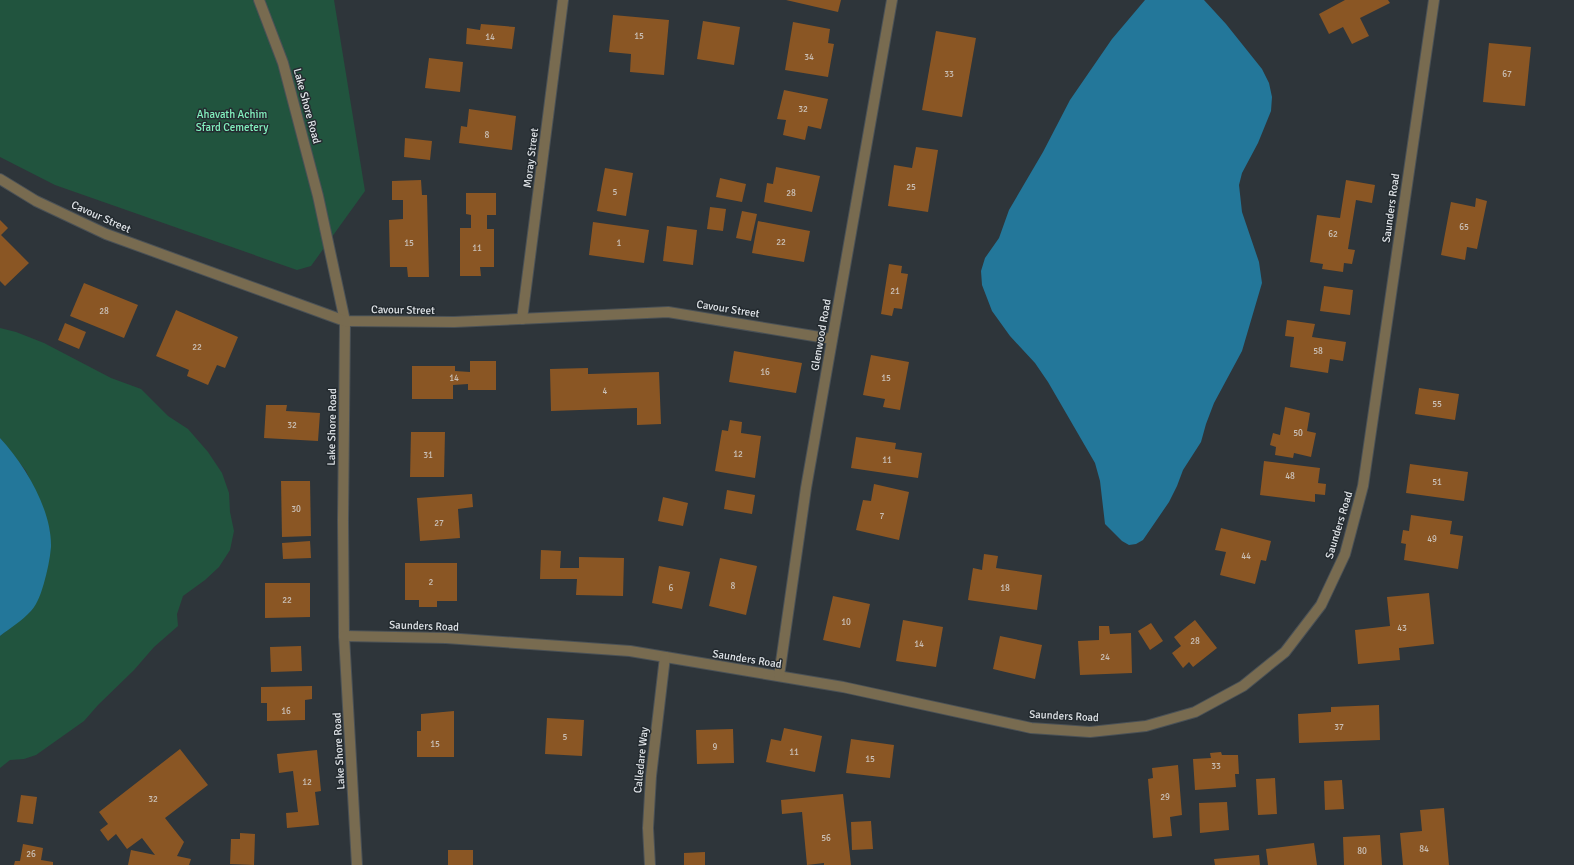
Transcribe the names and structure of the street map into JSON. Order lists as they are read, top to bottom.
{
  "streets": {
    "street": [
      "Lake Shore Road",
      "Moray Street",
      "Saunders Road",
      "Cavour Street",
      "Glenwood Road",
      "Calledare Way"
    ]
  },
  "crossings": [
    ["Lake Shore Road", "Saunders Road"],
    ["Lake Shore Road", "Cavour Street"],
    ["Moray Street", "Cavour Street"],
    ["Saunders Road", "Glenwood Road"],
    ["Saunders Road", "Calledare Way"],
    ["Cavour Street", "Glenwood Road"]
  ],
  "parks": ["Ahavath Achim Sfard Cemetery"],
  "house_numbers": [
    "15",
    "14",
    "34",
    "33",
    "67",
    "32",
    "8",
    "25",
    "5",
    "28",
    "65",
    "62",
    "22",
    "15",
    "1",
    "11",
    "21",
    "28",
    "22",
    "58",
    "16",
    "14",
    "15",
    "4",
    "55",
    "32",
    "50",
    "12",
    "31",
    "11",
    "48",
    "51",
    "30",
    "7",
    "27",
    "49",
    "44",
    "2",
    "8",
    "6",
    "18",
    "22",
    "10",
    "43",
    "28",
    "14",
    "24",
    "16",
    "37",
    "5",
    "15",
    "9",
    "11",
    "15",
    "33",
    "12",
    "29",
    "32",
    "56",
    "84",
    "80",
    "26"
  ]
}
